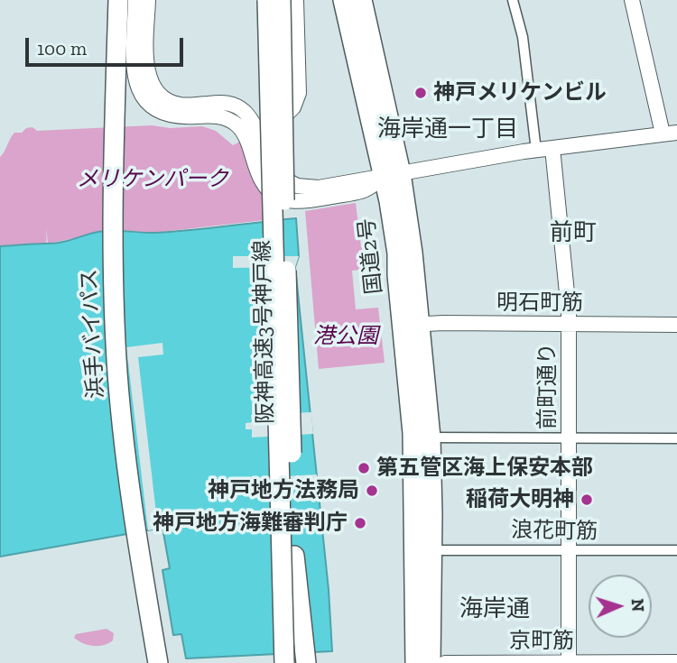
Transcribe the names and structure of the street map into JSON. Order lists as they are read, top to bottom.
{
  "streets": {
    "highway": ["国道2号", "阪神高速3号神戸線", "浜手バイパス"],
    "street": [
      "明石町筋",
      "前町通り",
      "浪花町筋",
      "京町筋"
    ]
  },
  "crossings": [
    ["国道2号", "明石町筋"],
    ["国道2号", "浪花町筋"],
    ["明石町筋", "前町通り"],
    ["前町通り", "浪花町筋"],
    ["前町通り", "京町筋"]
  ],
  "districts": ["海岸通一丁目", "前町", "海岸通"],
  "parks": ["メリケンパーク", "港公園"],
  "places": [
    "神戸メリケンビル",
    "第五管区海上保安本部",
    "神戸地方法務局",
    "稲荷大明神",
    "神戸地方海難審判庁"
  ],
  "scale_bar": "100 m",
  "north": "right"
}
